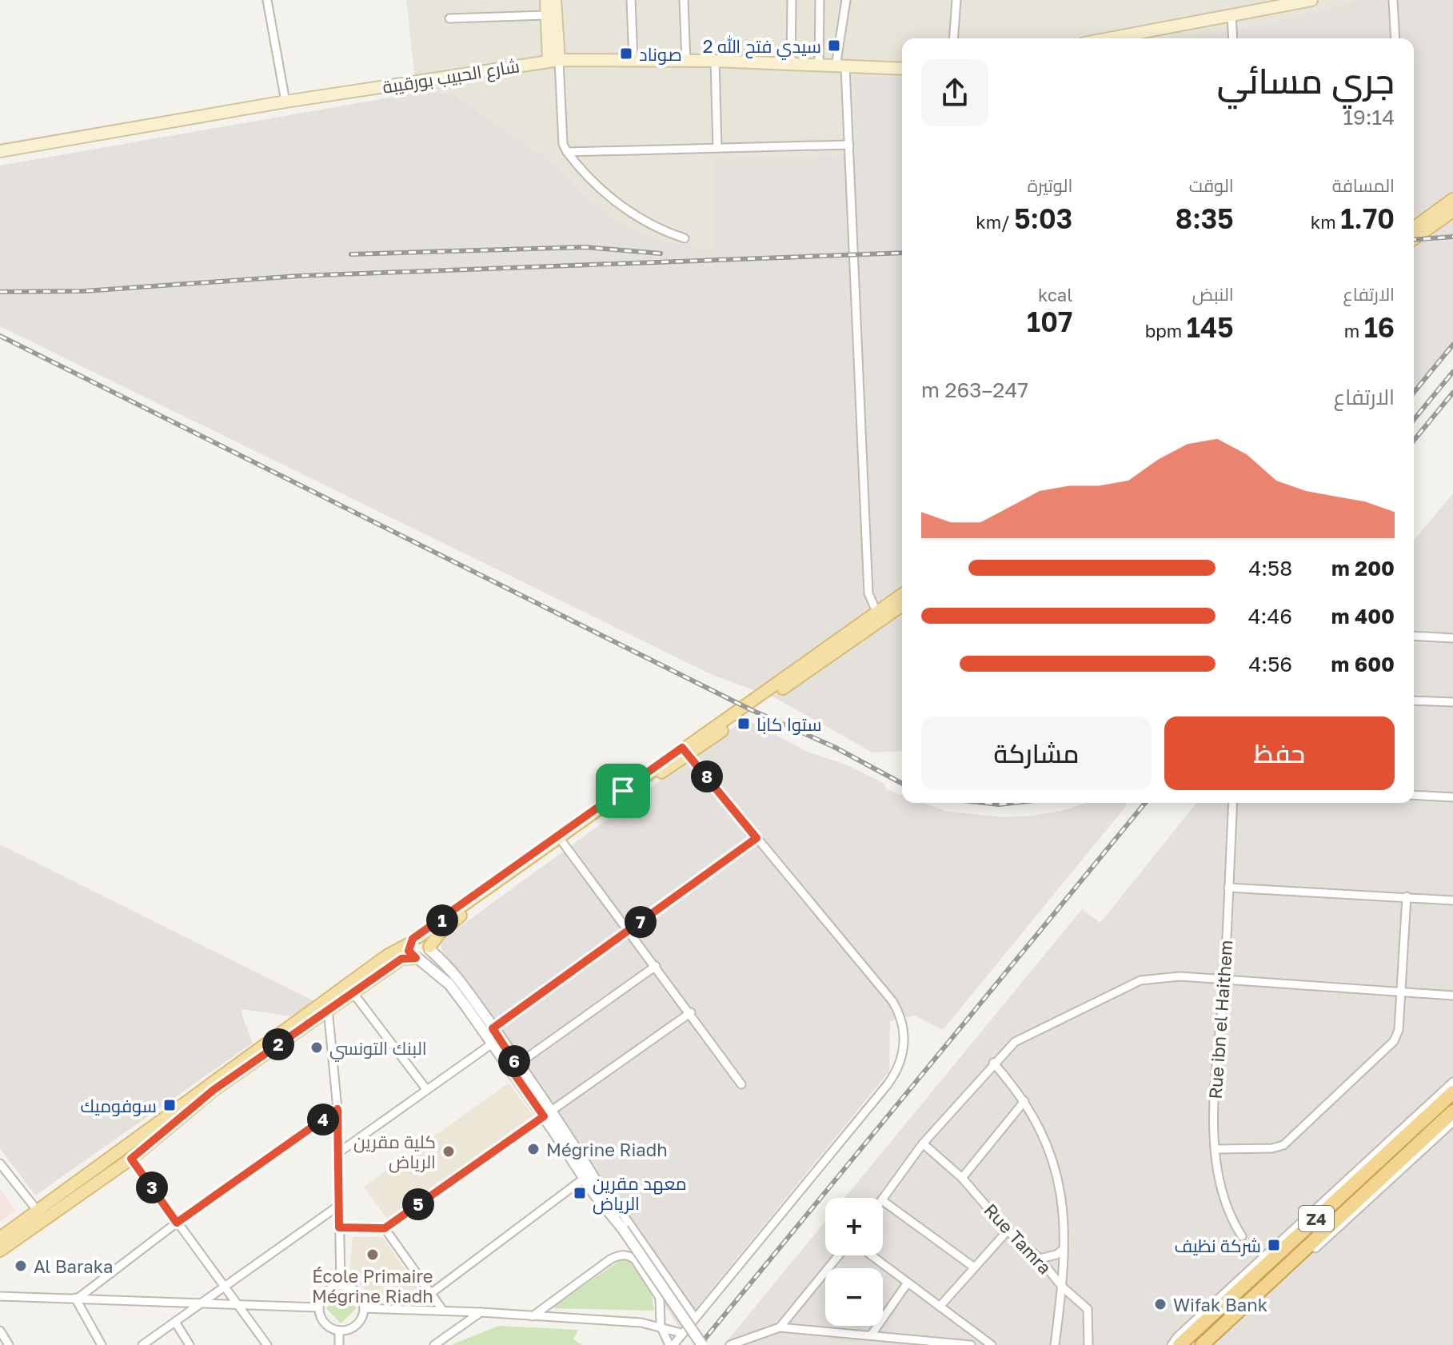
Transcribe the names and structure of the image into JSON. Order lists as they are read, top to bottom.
{
  "streets": {
    "highway": ["Z4"],
    "main road": ["شارع الحبيب بورقيبة"],
    "street": ["Rue ibn el Haithem", "Rue Tamra"]
  },
  "places": {
    "transit": [
      "2 سيدي فتح الله",
      "صوناد",
      "ستوا كابا",
      "سوفوميك",
      "معهد مقرين الرياض",
      "شركة نظيف"
    ],
    "other": [
      "البنك التونسي",
      "Mégrine Riadh",
      "كلية مقرين الرياض",
      "École Primaire Mégrine Riadh",
      "Al Baraka",
      "Wifak Bank"
    ]
  },
  "page": {
    "heading": ["جري مسائي", "19:14"],
    "stats": [
      ["المسافة", "1.70 km"],
      ["الوقت", "8:35"],
      ["الوتيرة", "5:03 /km"],
      ["الارتفاع", "16 m"],
      ["النبض", "145 bpm"],
      ["kcal", "107"]
    ],
    "chart": ["الارتفاع", "247–263 m"],
    "list": [
      {
        "name": "200 m",
        "note": "4:58"
      },
      {
        "name": "400 m",
        "note": "4:46"
      },
      {
        "name": "600 m",
        "note": "4:56"
      }
    ],
    "buttons": ["حفظ", "مشاركة"],
    "pins": [
      "8",
      "1",
      "7",
      "2",
      "6",
      "4",
      "3",
      "5"
    ],
    "map_buttons": ["+", "−"]
  }
}
